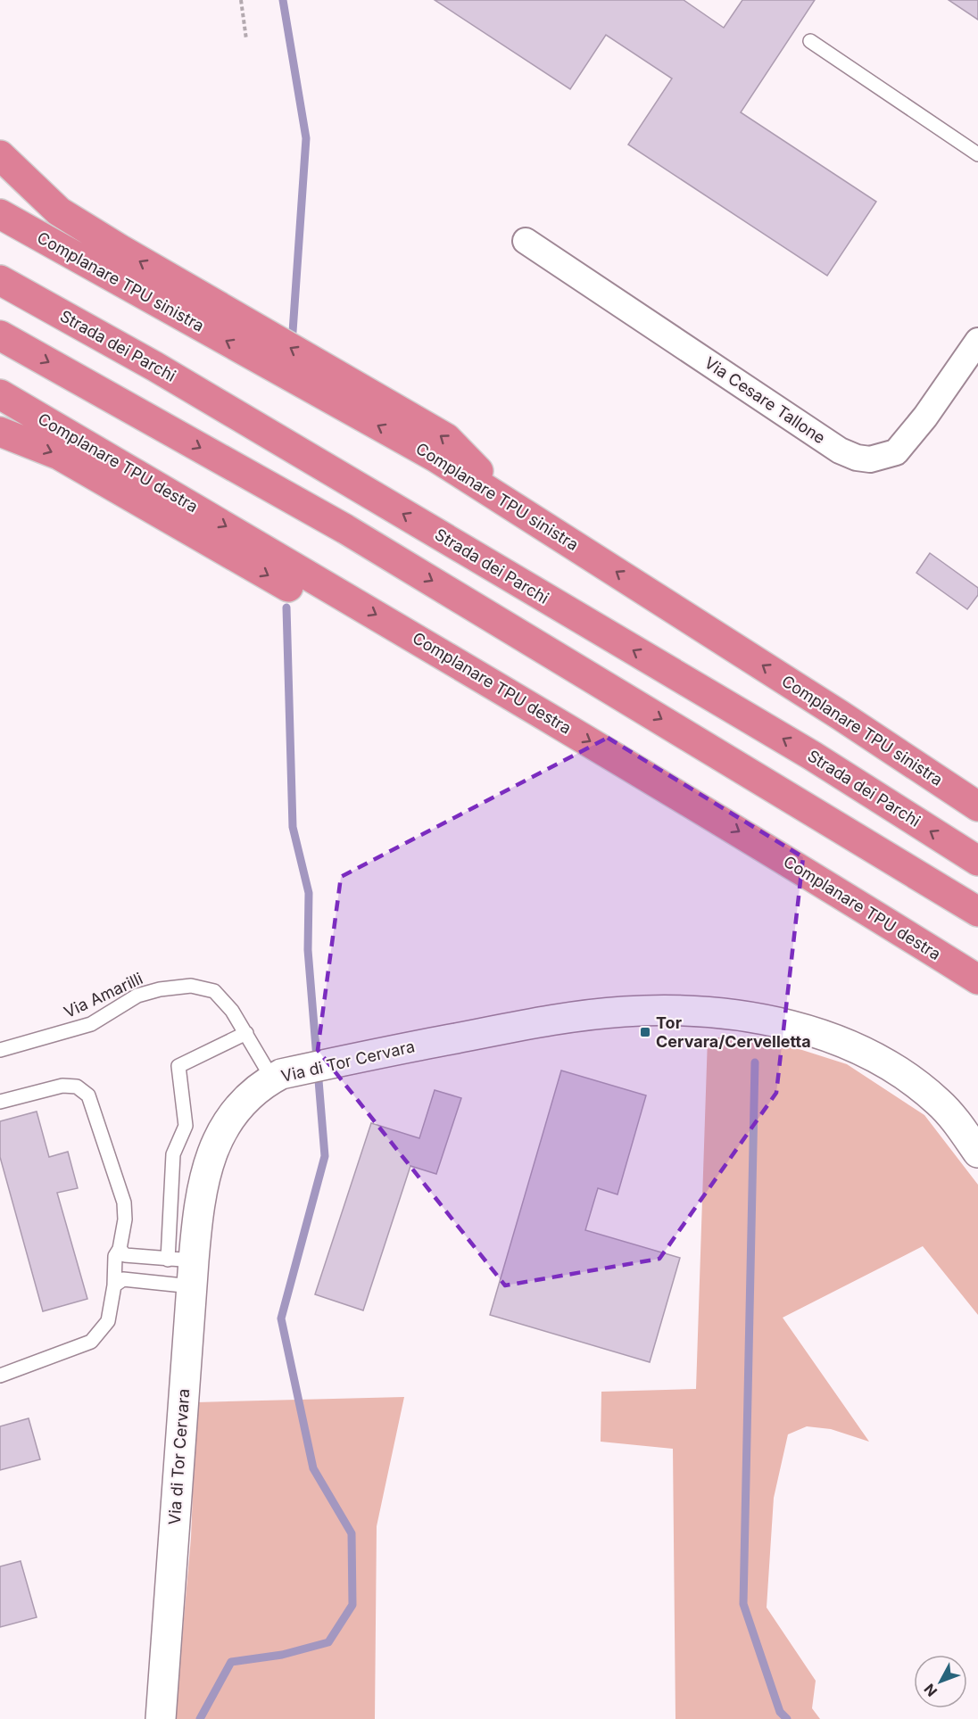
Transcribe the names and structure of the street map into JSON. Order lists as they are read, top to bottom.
{
  "streets": {
    "highway": ["Complanare TPU sinistra", "Strada dei Parchi", "Complanare TPU destra"],
    "street": ["Via Cesare Tallone", "Via di Tor Cervara"],
    "lane": ["Via Amarilli"]
  },
  "crossings": [
    ["Via Amarilli", "Via di Tor Cervara"]
  ],
  "places": {
    "transit": ["Tor Cervara/Cervelletta"]
  },
  "north": "bottom left"
}
